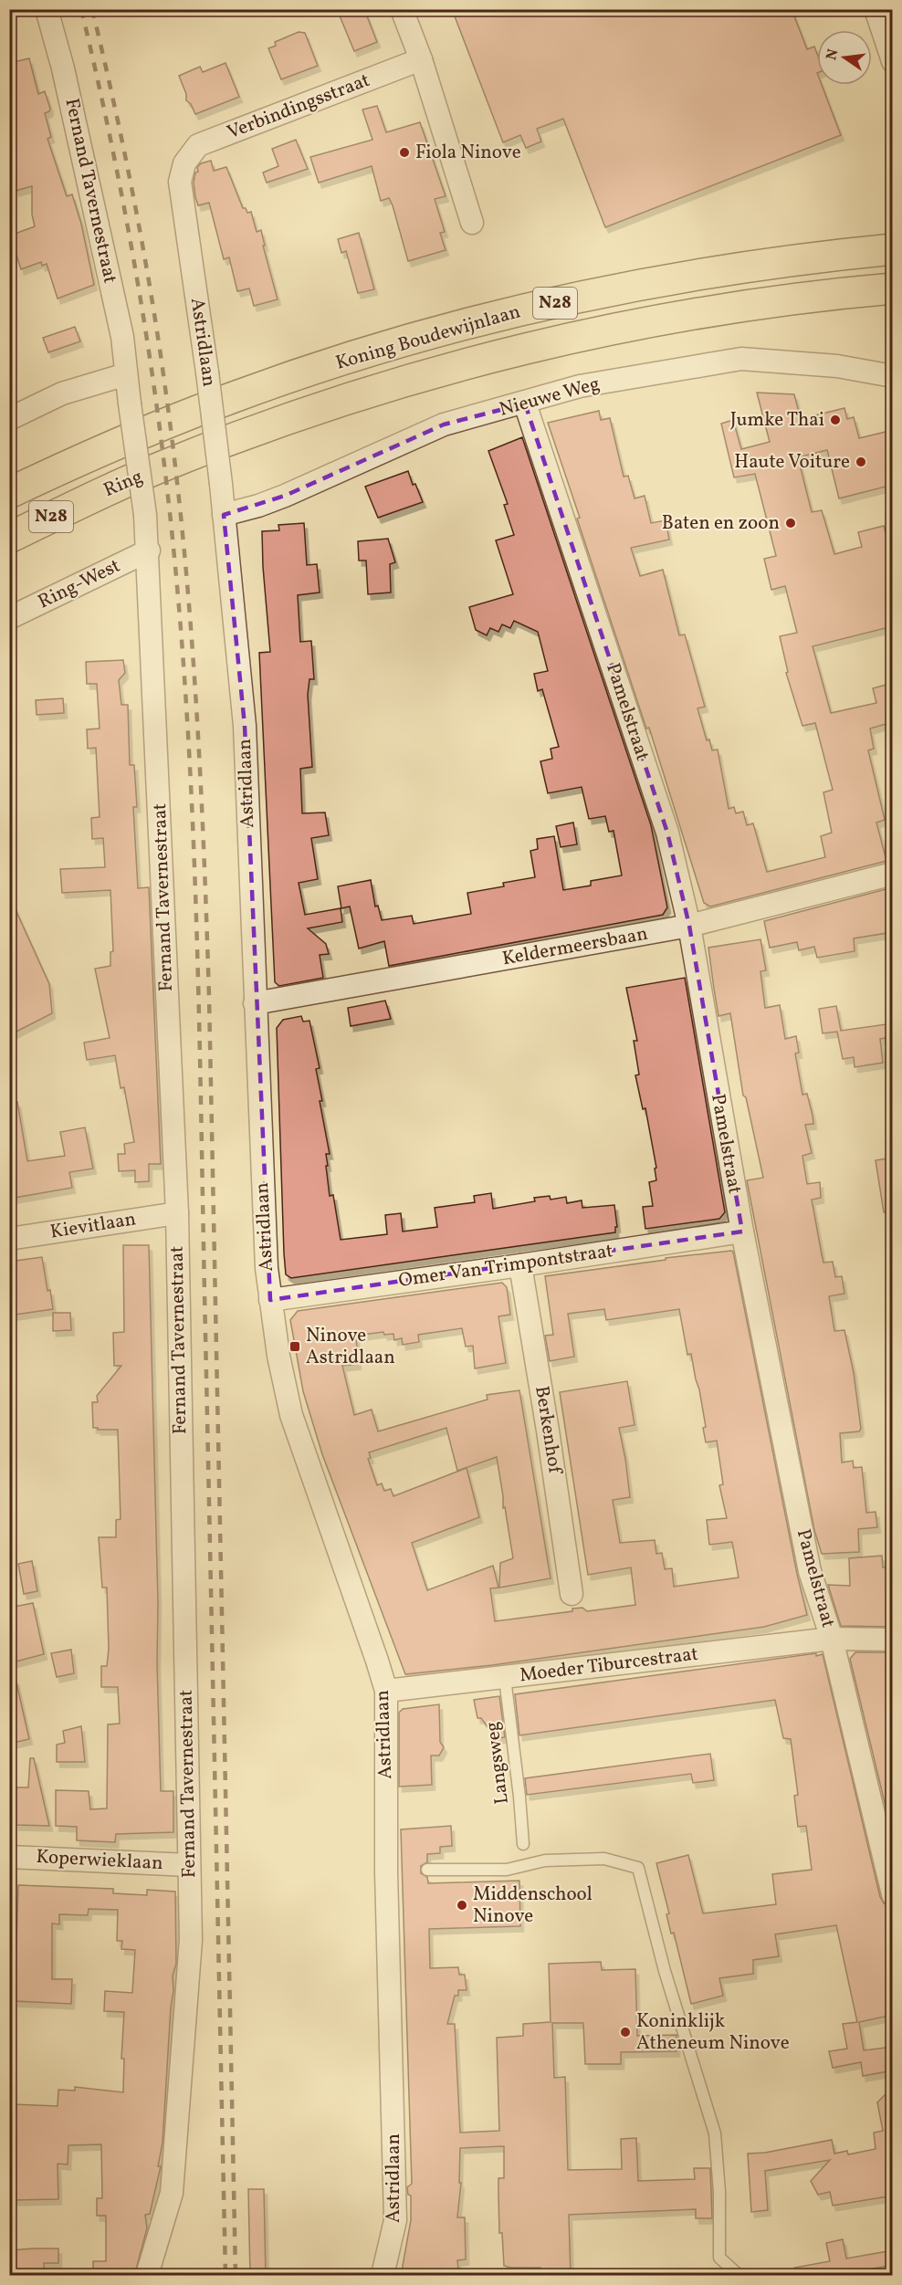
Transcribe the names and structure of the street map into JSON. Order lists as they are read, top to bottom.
{
  "streets": {
    "highway": ["N28", "Koning Boudewijnlaan", "Ring"],
    "street": [
      "Verbindingsstraat",
      "Fernand Tavernestraat",
      "Astridlaan",
      "Nieuwe Weg",
      "Ring-West",
      "Pamelstraat",
      "Keldermeersbaan",
      "Kievitlaan",
      "Omer Van Trimpontstraat",
      "Berkenhof",
      "Moeder Tiburcestraat",
      "Koperwieklaan"
    ],
    "lane": ["Langsweg"]
  },
  "crossings": [
    ["Verbindingsstraat", "Astridlaan"],
    ["Fernand Tavernestraat", "Ring-West"],
    ["Fernand Tavernestraat", "Kievitlaan"],
    ["Fernand Tavernestraat", "Koperwieklaan"],
    ["Koning Boudewijnlaan", "Ring"],
    ["Astridlaan", "Nieuwe Weg"],
    ["Astridlaan", "Keldermeersbaan"],
    ["Astridlaan", "Omer Van Trimpontstraat"],
    ["Astridlaan", "Moeder Tiburcestraat"],
    ["Nieuwe Weg", "Pamelstraat"],
    ["Pamelstraat", "Keldermeersbaan"],
    ["Pamelstraat", "Omer Van Trimpontstraat"],
    ["Pamelstraat", "Moeder Tiburcestraat"],
    ["Omer Van Trimpontstraat", "Berkenhof"],
    ["Moeder Tiburcestraat", "Langsweg"]
  ],
  "places": {
    "other": [
      "Fiola Ninove",
      "Jumke Thai",
      "Haute Voiture",
      "Baten en zoon",
      "Middenschool Ninove",
      "Koninklijk Atheneum Ninove"
    ],
    "transit": ["Ninove Astridlaan"]
  },
  "north": "left"
}
